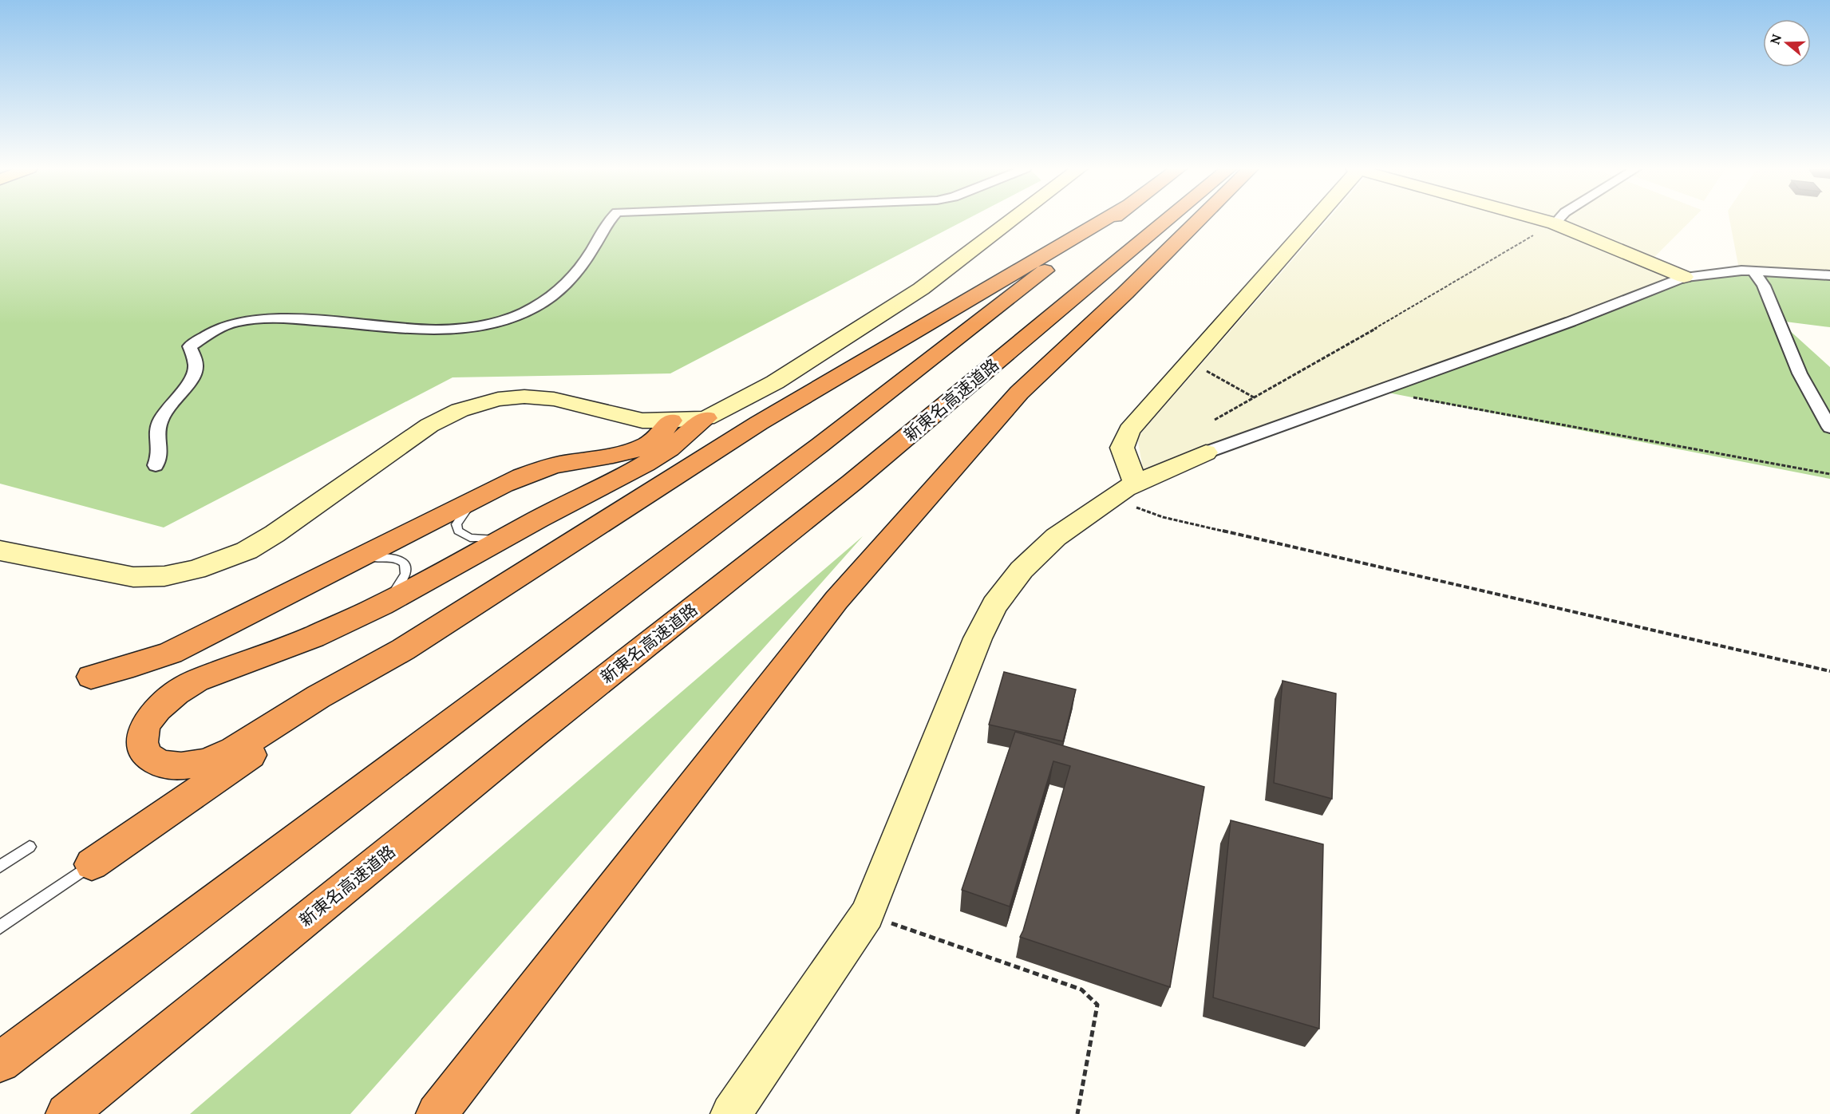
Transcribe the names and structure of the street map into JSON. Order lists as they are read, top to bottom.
{
  "streets": {
    "highway": ["新東名高速道路"]
  },
  "north": "left"
}
